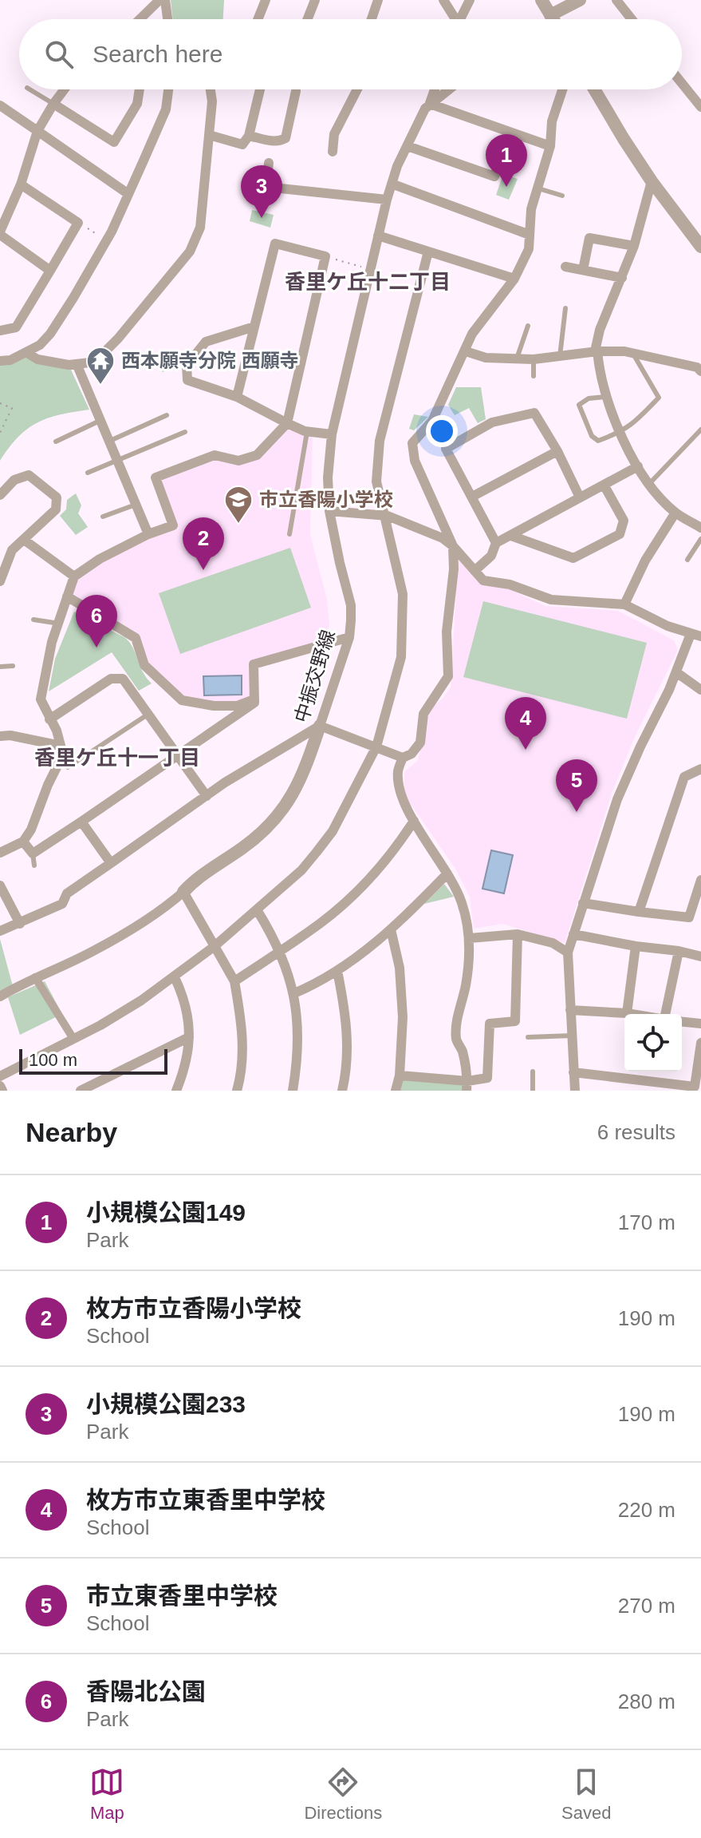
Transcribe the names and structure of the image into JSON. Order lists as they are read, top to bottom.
{
  "streets": {
    "street": ["中振交野線"]
  },
  "districts": ["香里ケ丘十二丁目", "香里ケ丘十一丁目"],
  "places": {
    "temple": ["西本願寺分院 西願寺"],
    "school or university": ["市立香陽小学校"]
  },
  "scale_bar": "100 m",
  "page": {
    "search": "Search here",
    "pins": [
      "1",
      "3",
      "2",
      "6",
      "4",
      "5"
    ],
    "scale": "100 m",
    "heading": ["Nearby", "6 results"],
    "list": [
      {
        "mark": "1",
        "name": "小規模公園149",
        "note": "Park",
        "value": "170 m"
      },
      {
        "mark": "2",
        "name": "枚方市立香陽小学校",
        "note": "School",
        "value": "190 m"
      },
      {
        "mark": "3",
        "name": "小規模公園233",
        "note": "Park",
        "value": "190 m"
      },
      {
        "mark": "4",
        "name": "枚方市立東香里中学校",
        "note": "School",
        "value": "220 m"
      },
      {
        "mark": "5",
        "name": "市立東香里中学校",
        "note": "School",
        "value": "270 m"
      },
      {
        "mark": "6",
        "name": "香陽北公園",
        "note": "Park",
        "value": "280 m"
      }
    ],
    "nav": ["Map", "Directions", "Saved"]
  }
}
